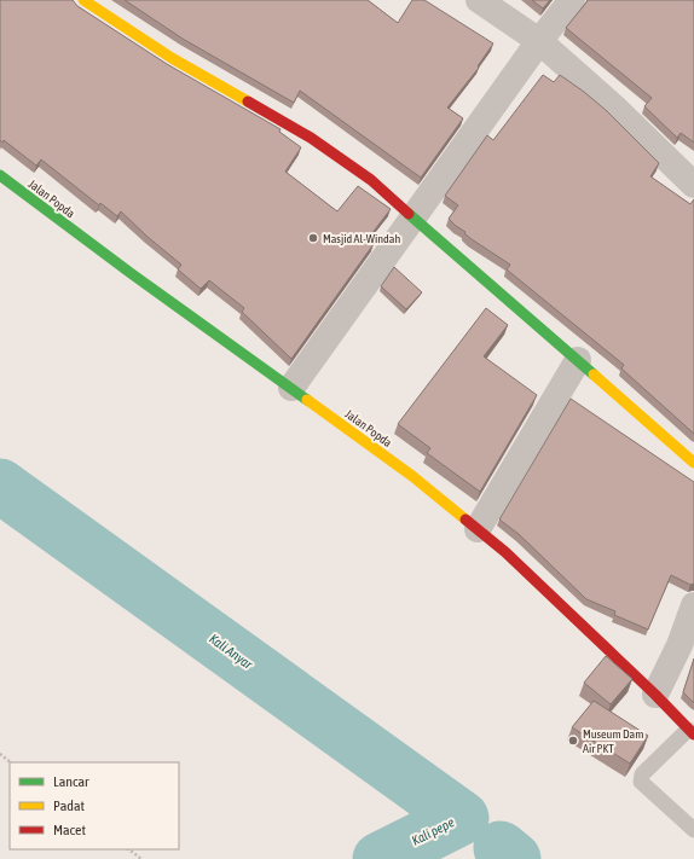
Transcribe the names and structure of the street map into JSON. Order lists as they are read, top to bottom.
{
  "streets": {
    "main road": ["Jalan Popda"]
  },
  "water": ["Kali Anyar", "Kali pepe"],
  "places": ["Masjid Al-Windah", "Museum Dam Air PKT"],
  "legend": ["Lancar", "Padat", "Macet"]
}
